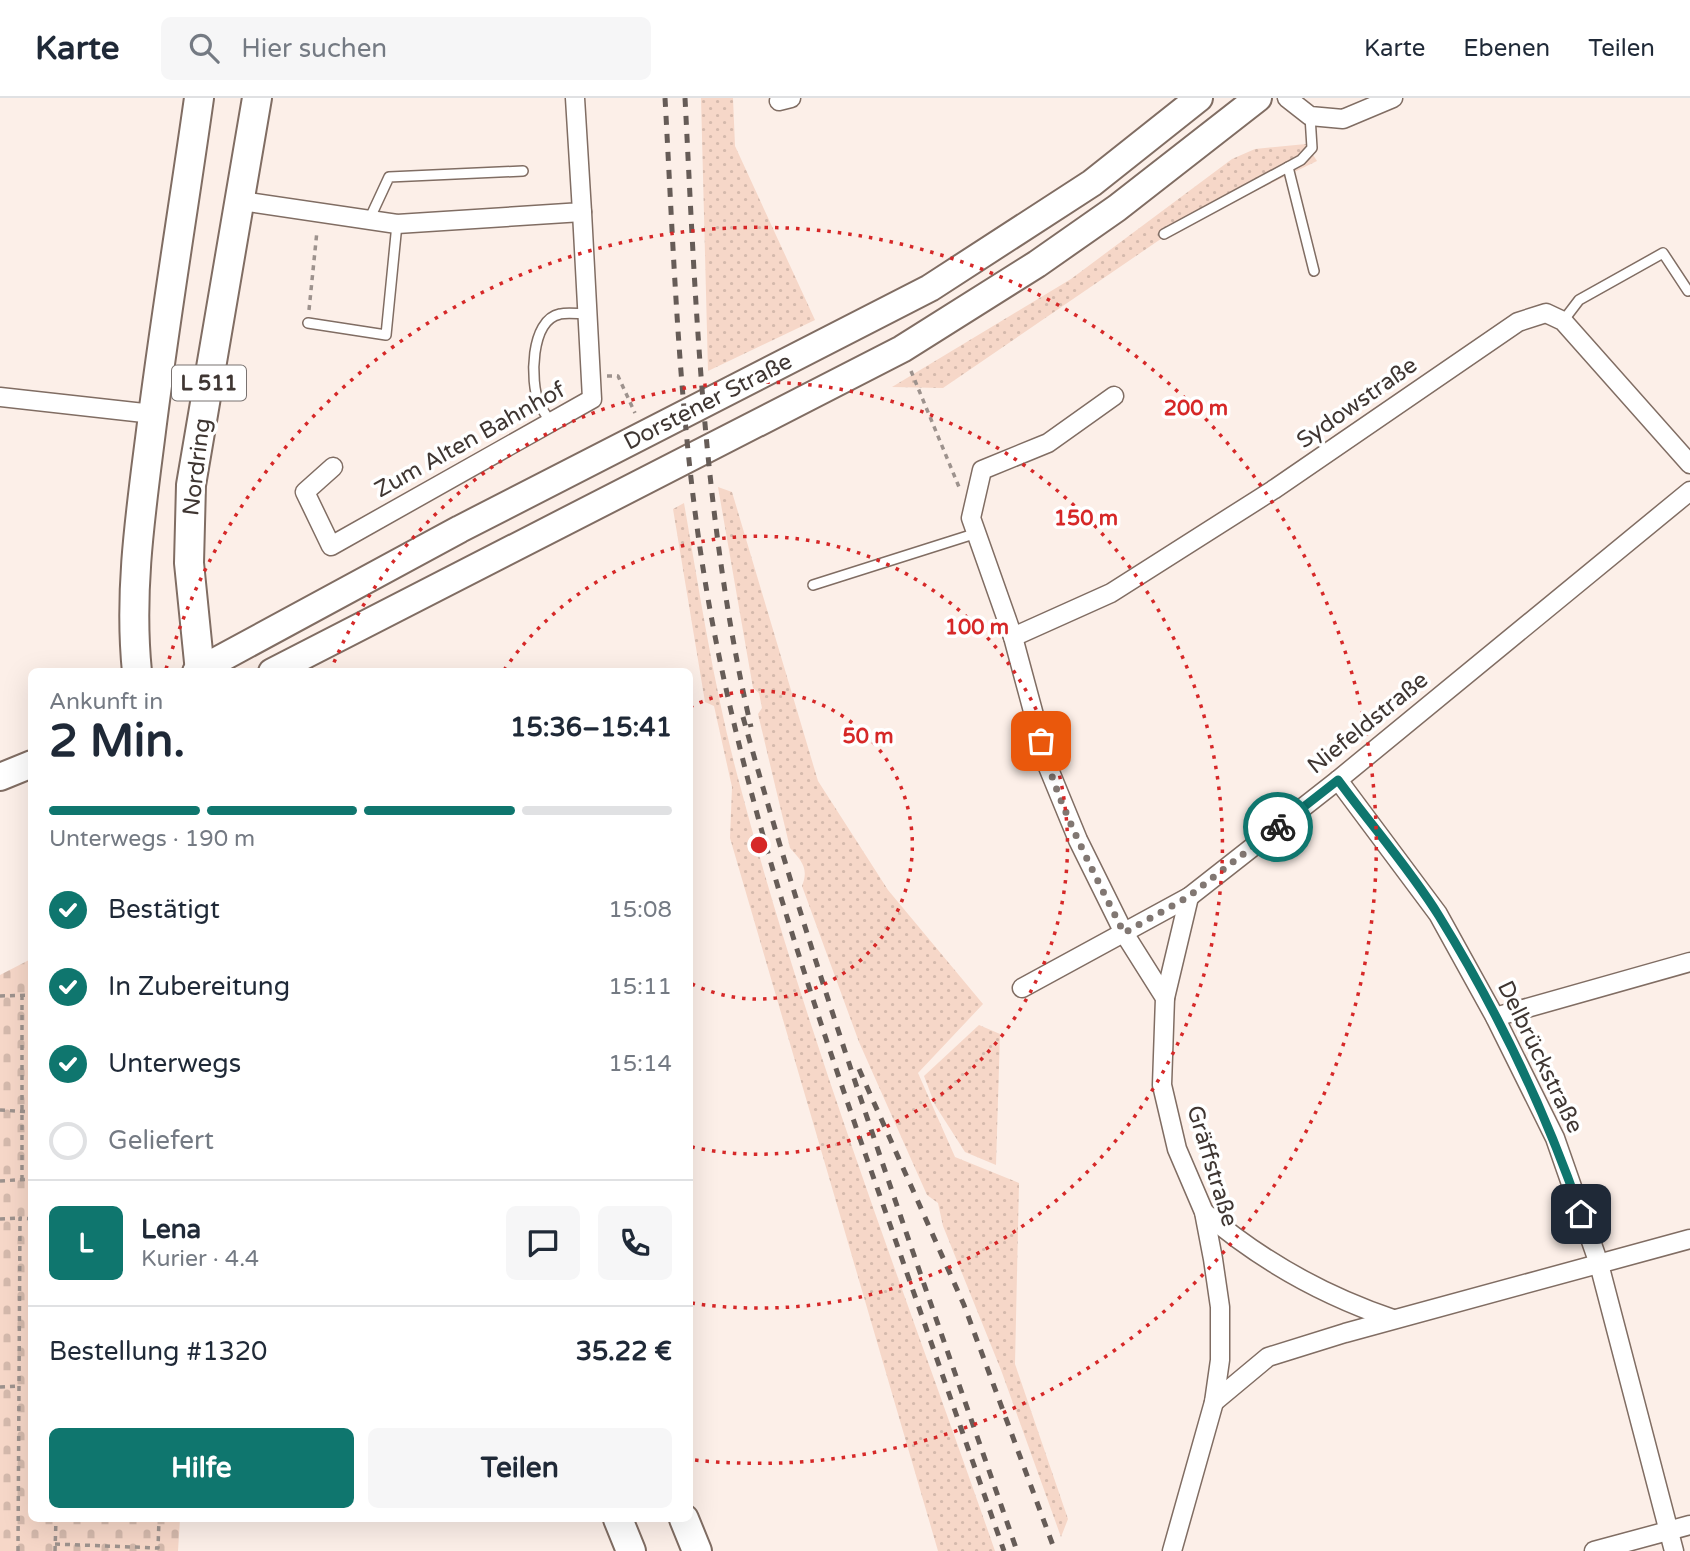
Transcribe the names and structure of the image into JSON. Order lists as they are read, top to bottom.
{
  "streets": {
    "main road": ["L 511", "Dorstener Straße", "Nordring"],
    "street": [
      "Sydowstraße",
      "Zum Alten Bahnhof",
      "Niefeldstraße",
      "Delbrückstraße",
      "Gräffstraße"
    ]
  },
  "crossings": [
    ["Niefeldstraße", "Delbrückstraße"],
    ["Niefeldstraße", "Gräffstraße"]
  ],
  "page": {
    "header": "Karte",
    "search": "Hier suchen",
    "nav": ["Karte", "Ebenen", "Teilen"],
    "heading": ["2 Min.", "Ankunft in", "15:36–15:41"],
    "panel": [
      "Lena",
      "Kurier · 4.4",
      "Bestellung #1320",
      "35.22 €"
    ],
    "bar": "Unterwegs · 190 m",
    "list": [
      ["Bestätigt", "15:08"],
      ["In Zubereitung", "15:11"],
      ["Unterwegs", "15:14"],
      "Geliefert"
    ],
    "round": "L",
    "buttons": ["Hilfe", "Teilen"]
  },
  "rings": [
    "200 m",
    "150 m",
    "100 m",
    "50 m"
  ]
}
